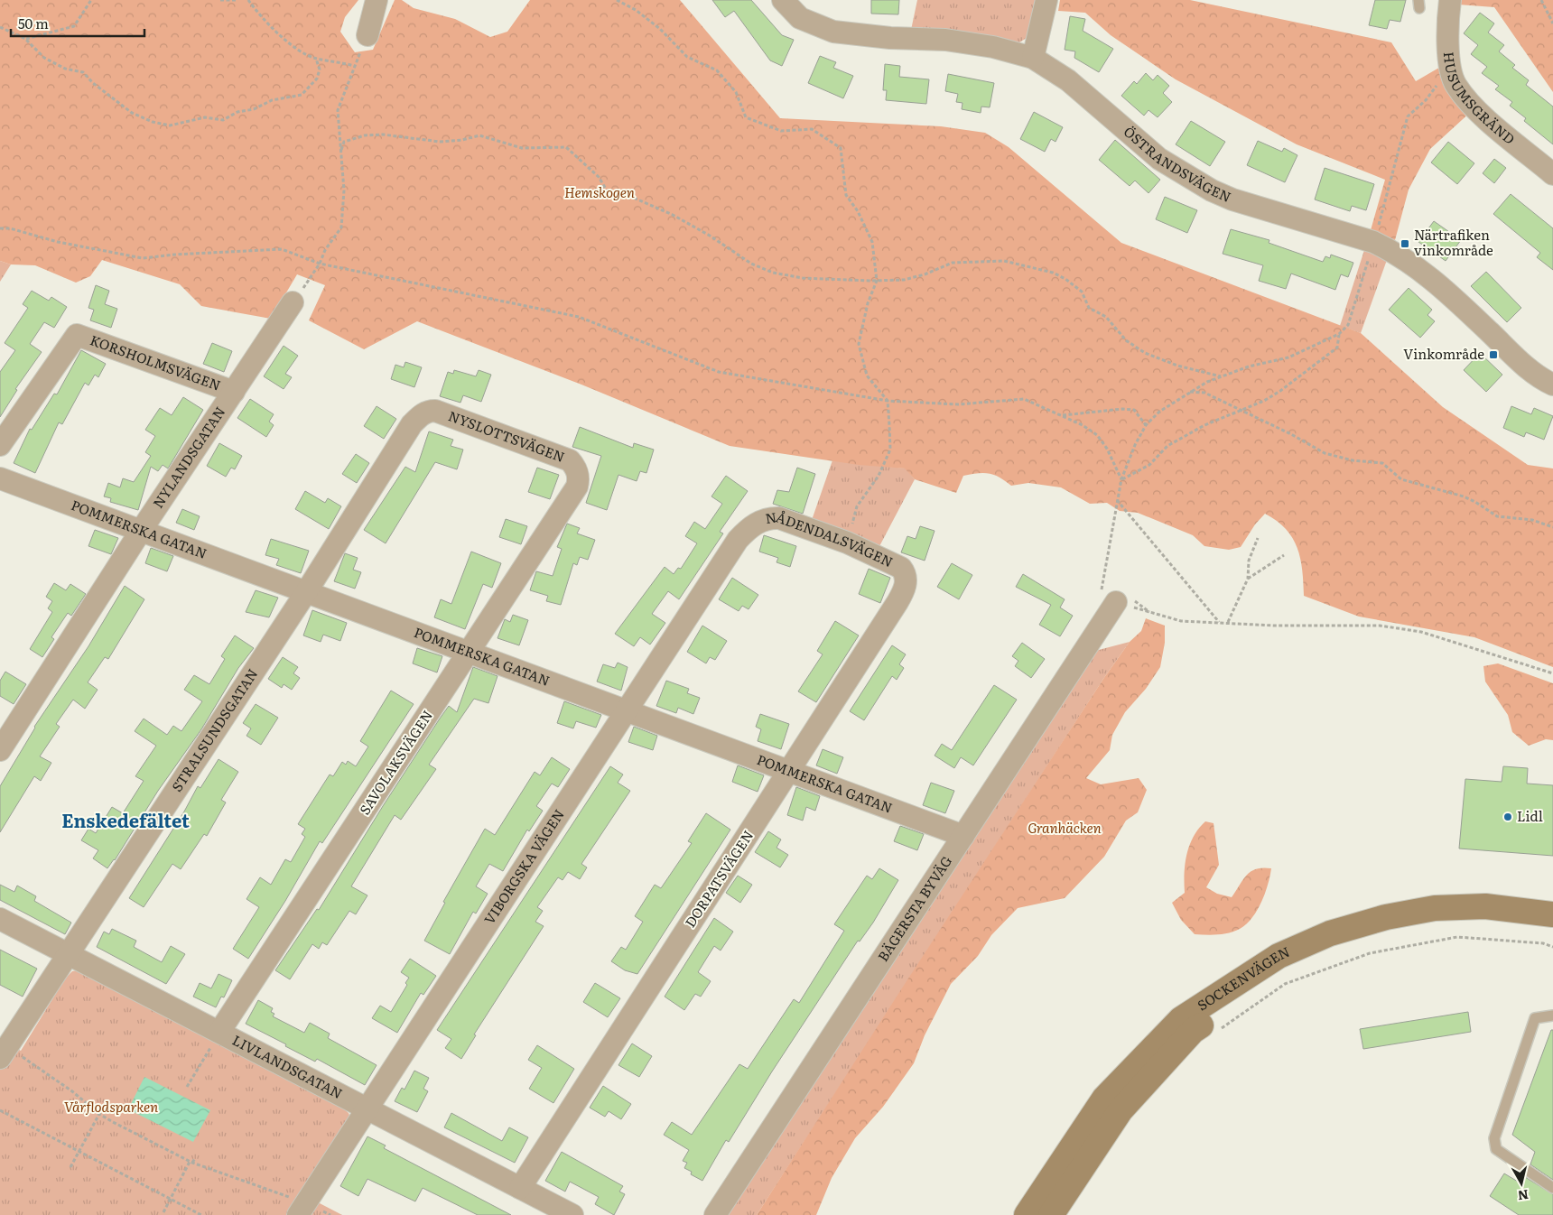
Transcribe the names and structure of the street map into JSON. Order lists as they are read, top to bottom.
{
  "streets": {
    "main road": ["SOCKENVÄGEN"],
    "street": [
      "HUSUMSGRÄND",
      "ÖSTRANDSVÄGEN",
      "KORSHOLMSVÄGEN",
      "NYSLOTTSVÄGEN",
      "NYLANDSGATAN",
      "POMMERSKA GATAN",
      "NÅDENDALSVÄGEN",
      "STRALSUNDSGATAN",
      "SAVOLAKSVÄGEN",
      "VIBORGSKA VÄGEN",
      "DORPATSVÄGEN",
      "BÄGERSTA BYVÄG",
      "LIVLANDSGATAN"
    ]
  },
  "crossings": [
    ["KORSHOLMSVÄGEN", "NYLANDSGATAN"],
    ["NYSLOTTSVÄGEN", "STRALSUNDSGATAN"],
    ["NYSLOTTSVÄGEN", "SAVOLAKSVÄGEN"],
    ["NYLANDSGATAN", "POMMERSKA GATAN"],
    ["POMMERSKA GATAN", "STRALSUNDSGATAN"],
    ["POMMERSKA GATAN", "SAVOLAKSVÄGEN"],
    ["POMMERSKA GATAN", "VIBORGSKA VÄGEN"],
    ["POMMERSKA GATAN", "DORPATSVÄGEN"],
    ["POMMERSKA GATAN", "BÄGERSTA BYVÄG"],
    ["NÅDENDALSVÄGEN", "VIBORGSKA VÄGEN"],
    ["NÅDENDALSVÄGEN", "DORPATSVÄGEN"],
    ["STRALSUNDSGATAN", "LIVLANDSGATAN"],
    ["SAVOLAKSVÄGEN", "LIVLANDSGATAN"],
    ["VIBORGSKA VÄGEN", "LIVLANDSGATAN"],
    ["DORPATSVÄGEN", "LIVLANDSGATAN"]
  ],
  "districts": ["Enskedefältet"],
  "parks": ["Hemskogen", "Granhäcken", "Vårflodsparken"],
  "places": {
    "transit": ["Närtrafiken vinkområde", "Vinkområde"],
    "other": ["Lidl"]
  },
  "scale_bar": "50 m",
  "north": "bottom"
}
